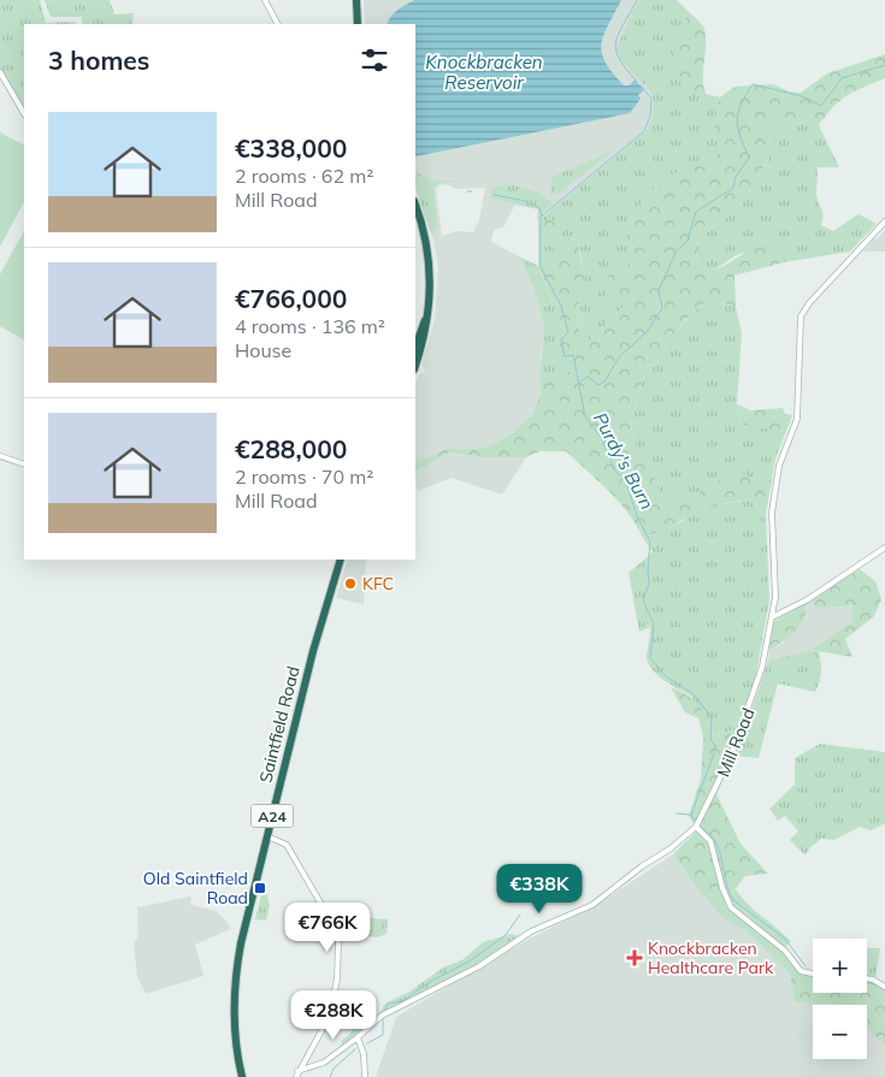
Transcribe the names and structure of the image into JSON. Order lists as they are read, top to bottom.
{
  "streets": {
    "highway": ["Saintfield Road", "A24"],
    "street": ["Mill Road"]
  },
  "water": ["Knockbracken Reservoir", "Purdy's Burn"],
  "places": {
    "other": ["KFC"],
    "transit": ["Old Saintfield Road"],
    "health": ["Knockbracken Healthcare Park"]
  },
  "page": {
    "heading": "3 homes",
    "list": [
      {
        "name": "€338,000",
        "note": "2 rooms · 62 m² · Mill Road"
      },
      {
        "name": "€766,000",
        "note": "4 rooms · 136 m² · House"
      },
      {
        "name": "€288,000",
        "note": "2 rooms · 70 m² · Mill Road"
      }
    ],
    "price": ["€338K", "€766K", "€288K"],
    "map_buttons": ["+", "−"]
  }
}
